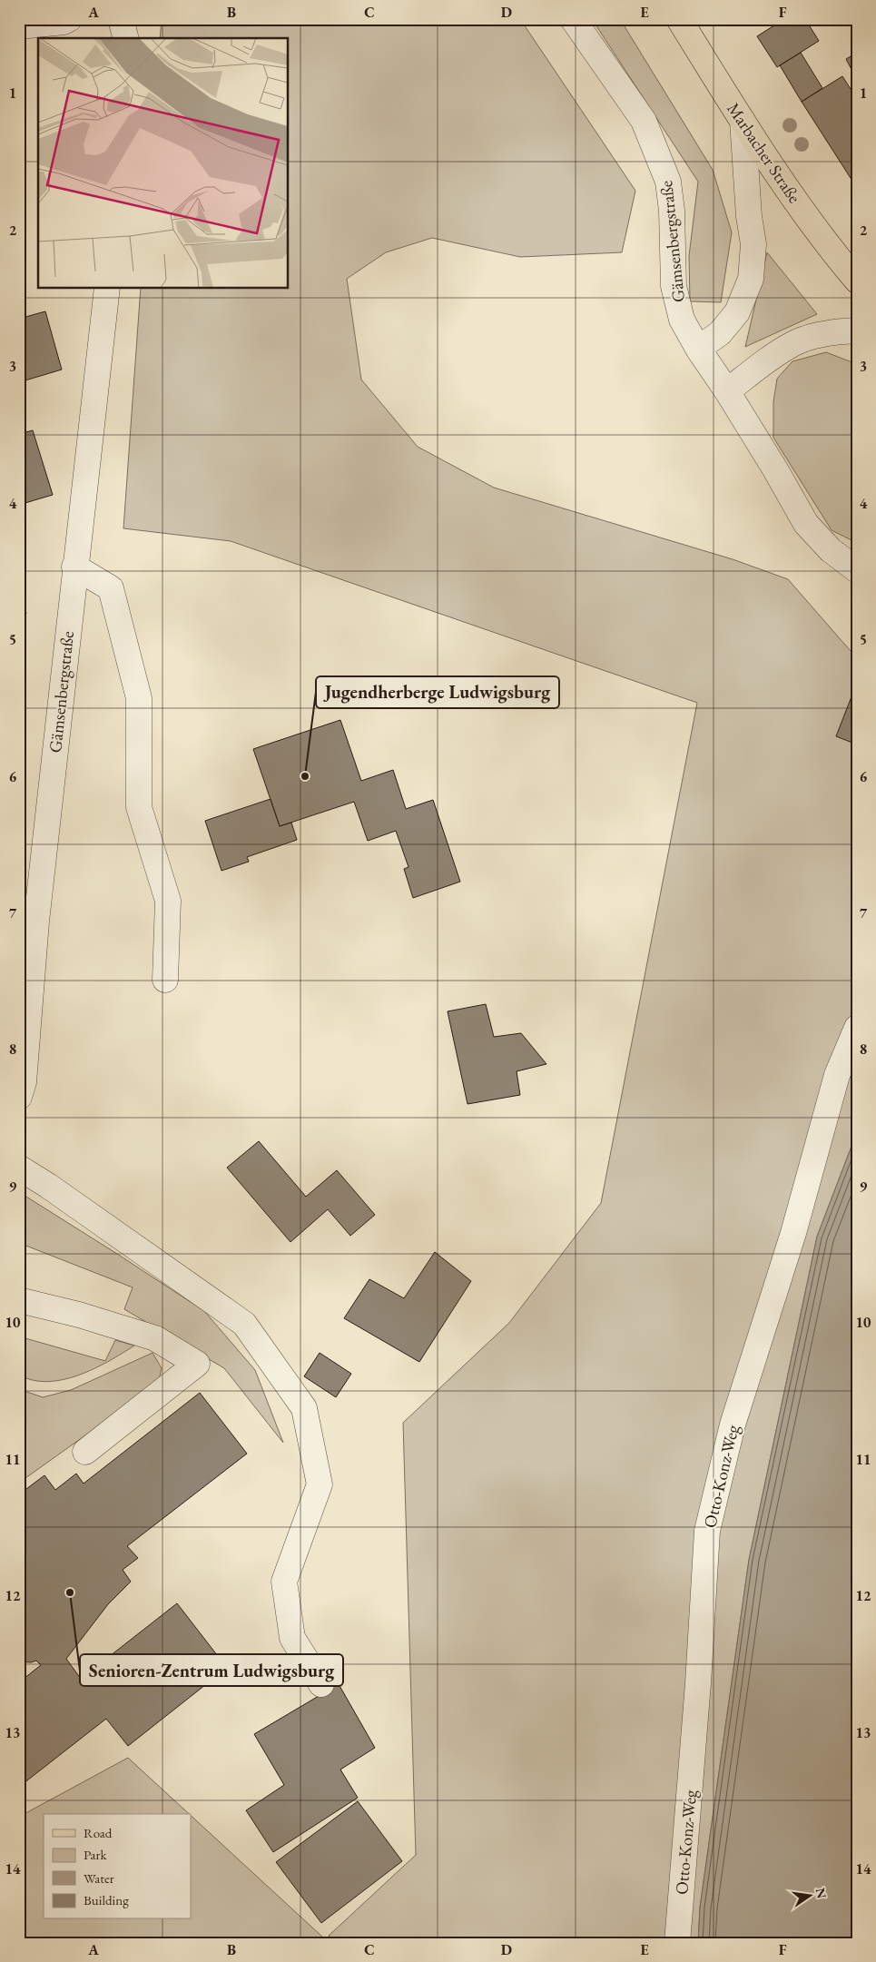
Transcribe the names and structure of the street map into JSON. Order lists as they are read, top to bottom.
{
  "streets": {
    "main road": ["Marbacher Straße"],
    "street": ["Gämsenbergstraße", "Otto-Konz-Weg"]
  },
  "places": ["Jugendherberge Ludwigsburg", "Senioren-Zentrum Ludwigsburg"],
  "legend": [
    "Road",
    "Park",
    "Water",
    "Building"
  ],
  "north": "right",
  "grid": {
    "columns": [
      "A",
      "B",
      "C",
      "D",
      "E",
      "F"
    ],
    "rows": [
      "1",
      "2",
      "3",
      "4",
      "5",
      "6",
      "7",
      "8",
      "9",
      "10",
      "11",
      "12",
      "13",
      "14"
    ]
  }
}
